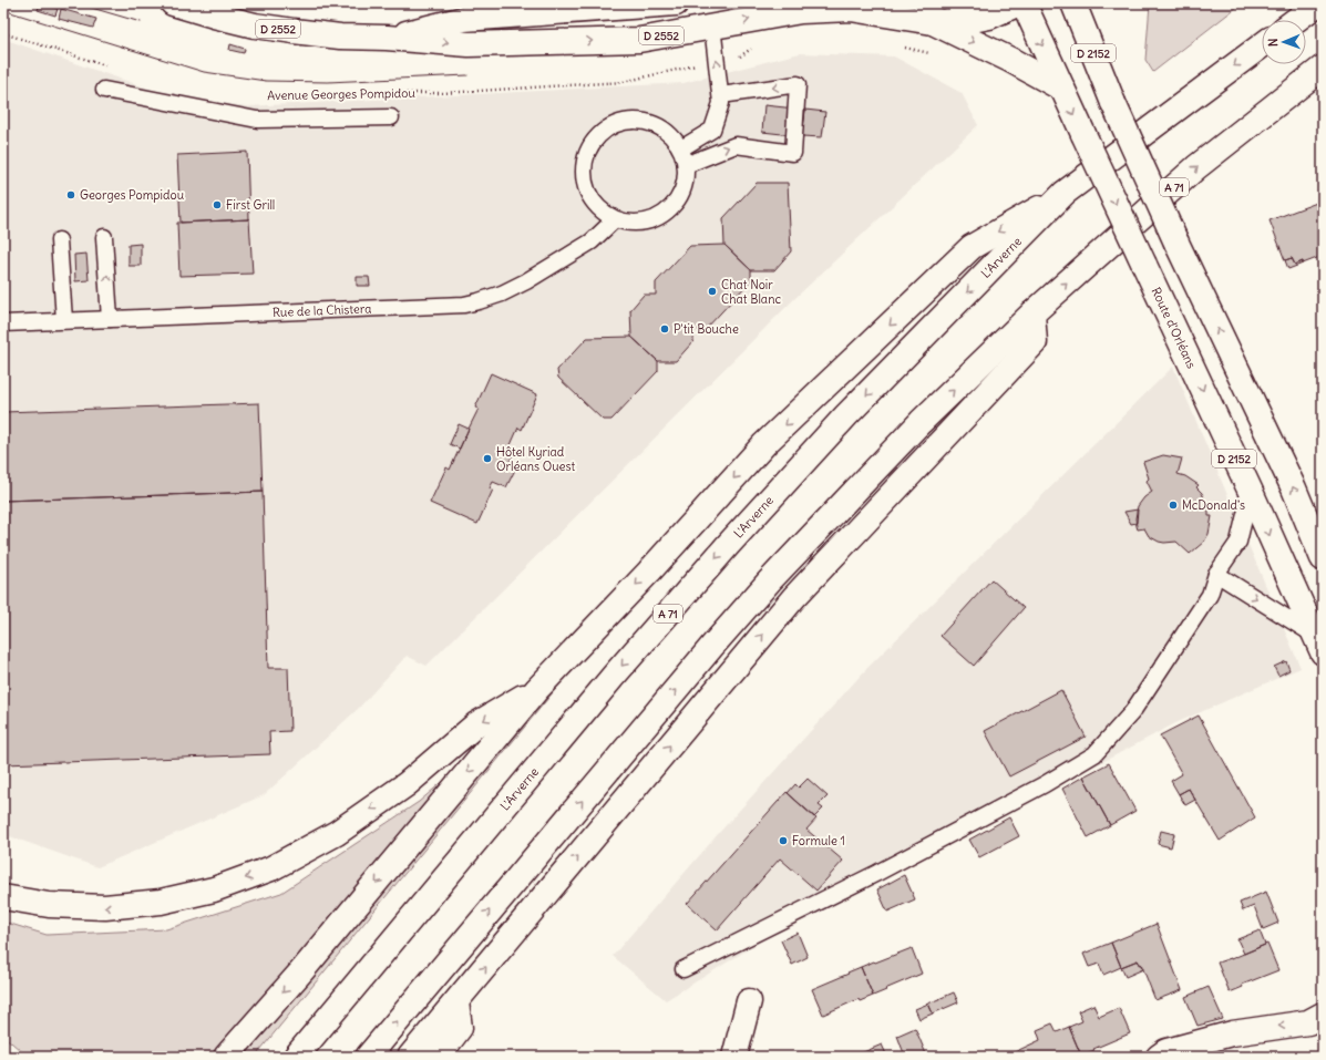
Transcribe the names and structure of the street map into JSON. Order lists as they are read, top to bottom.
{
  "streets": {
    "main road": [
      "D 2552",
      "D 2152",
      "A 71",
      "L'Arverne",
      "Route d'Orléans"
    ],
    "lane": ["Rue de la Chistera"],
    "path": ["Avenue Georges Pompidou"]
  },
  "places": [
    "Georges Pompidou",
    "First Grill",
    "Chat Noir Chat Blanc",
    "P'tit Bouche",
    "Hôtel Kyriad Orléans Ouest",
    "McDonald's",
    "Formule 1"
  ],
  "north": "left"
}
